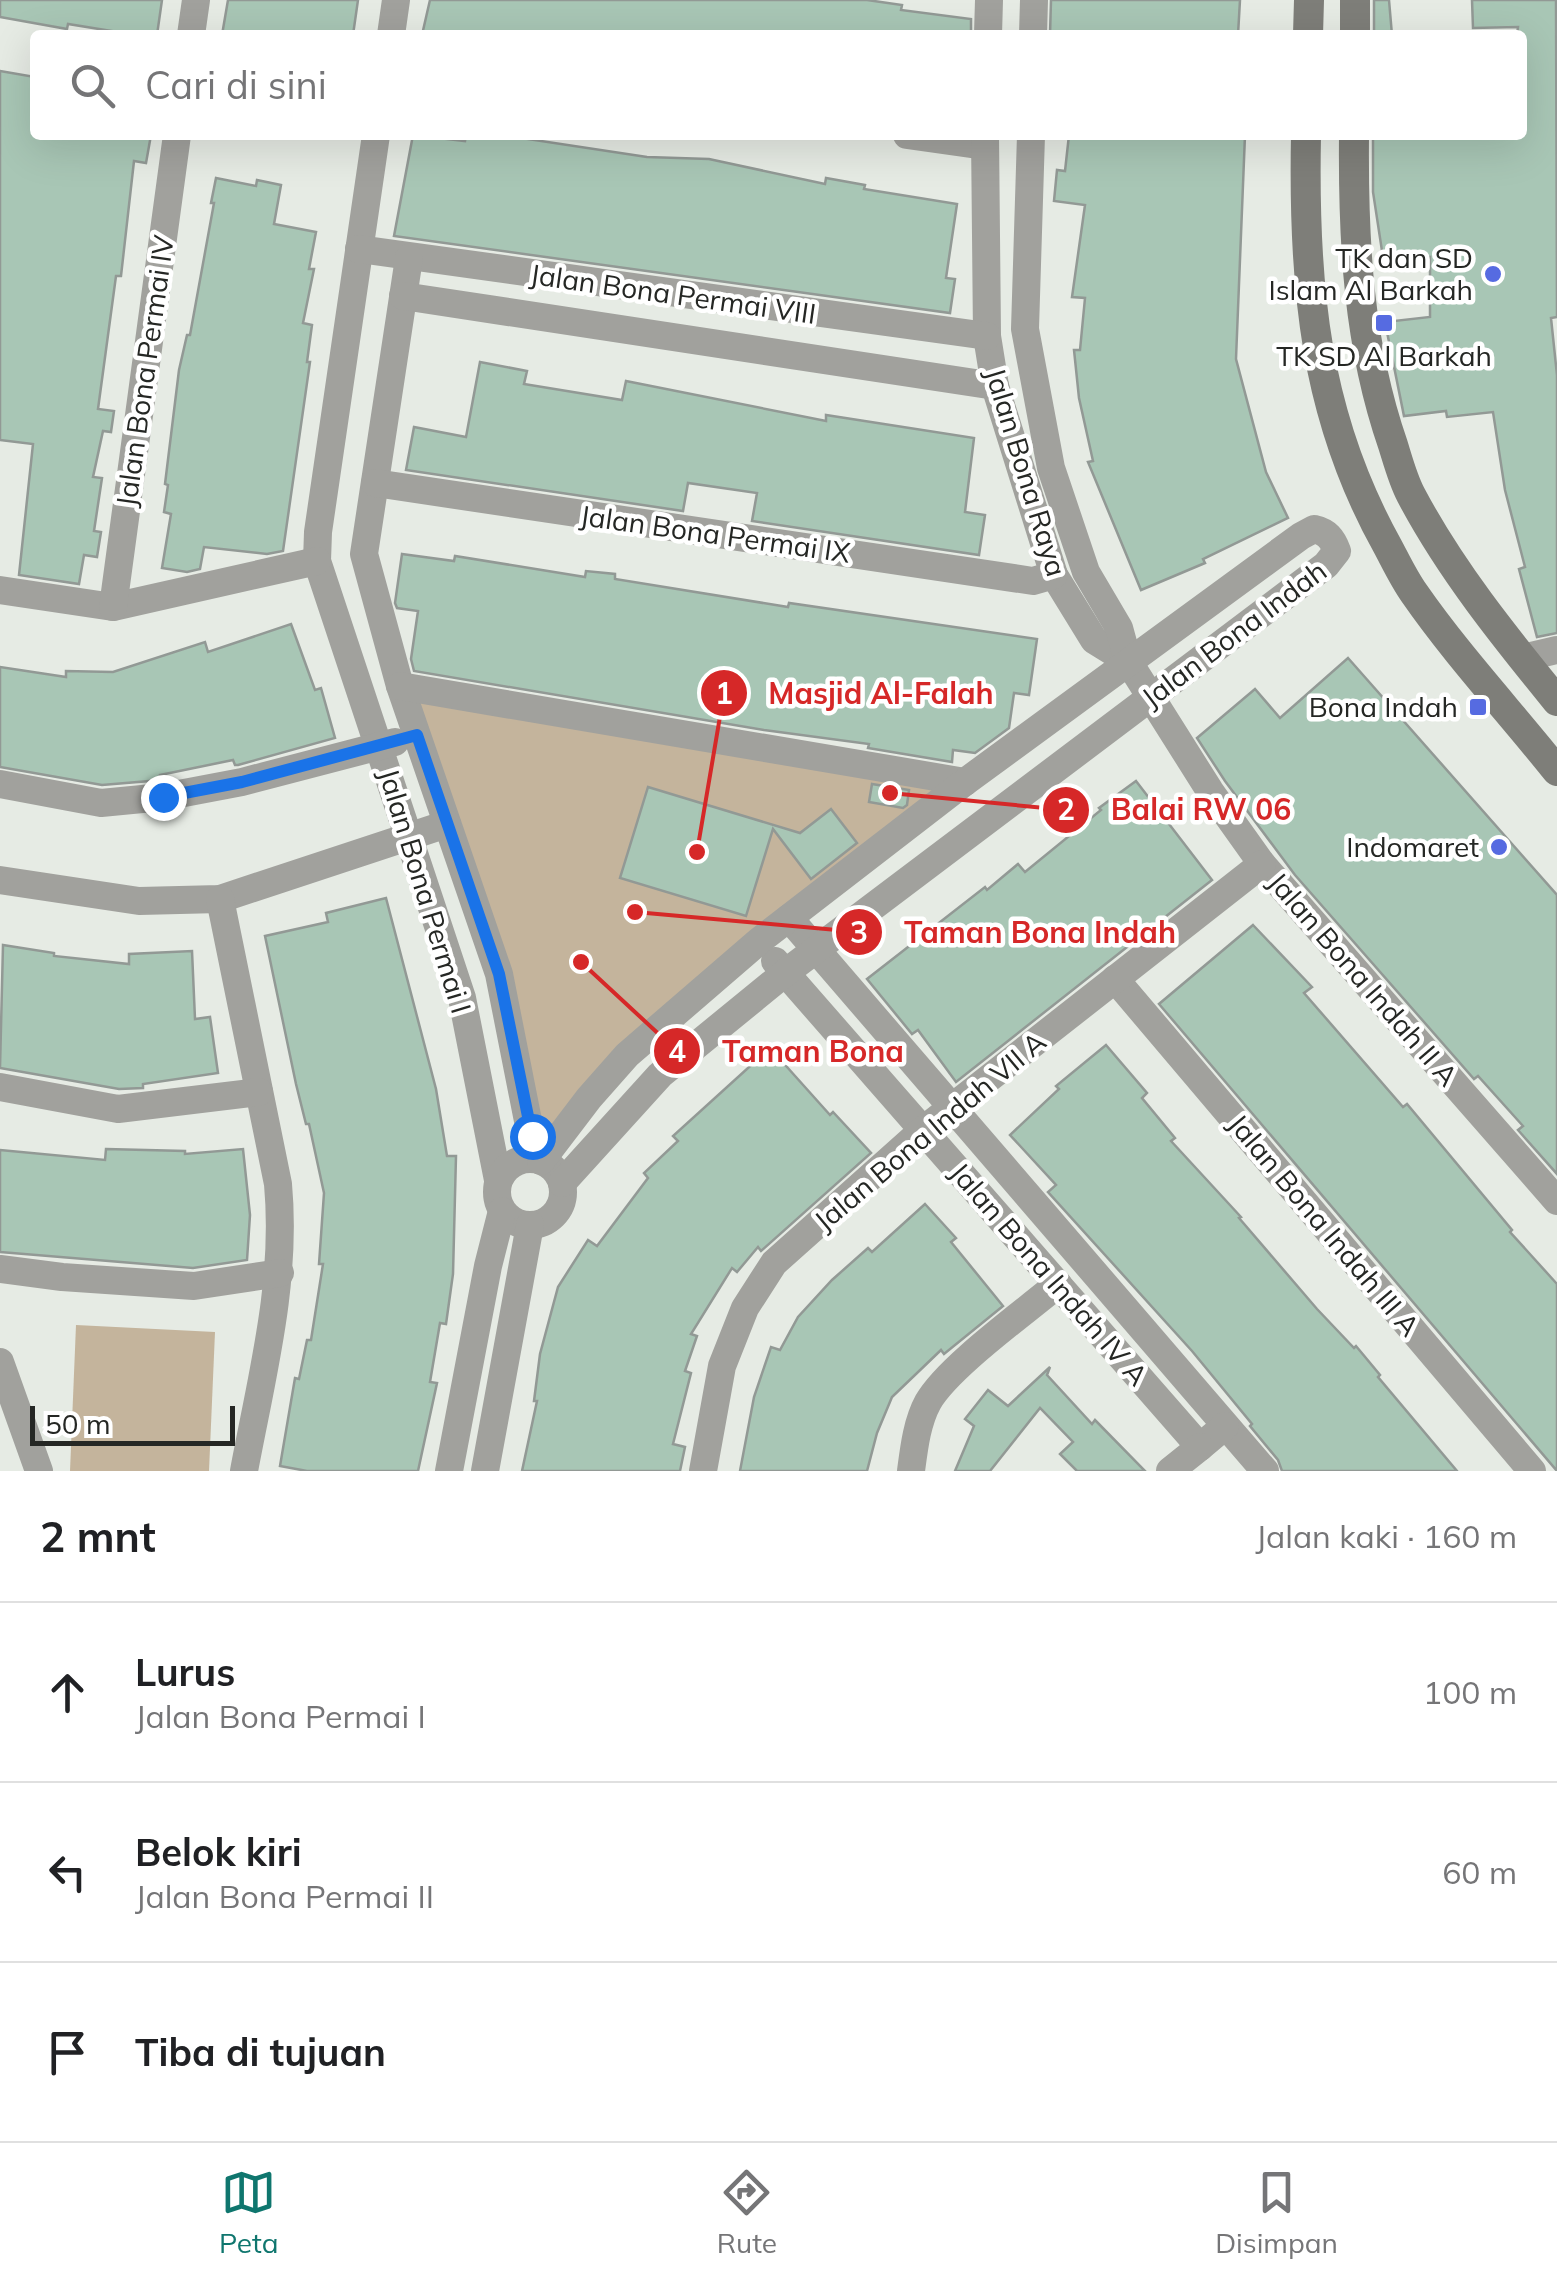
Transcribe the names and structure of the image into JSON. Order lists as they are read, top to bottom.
{
  "streets": {
    "street": [
      "Jalan Bona Permai VIII",
      "Jalan Bona Permai IV",
      "Jalan Bona Raya",
      "Jalan Bona Permai IX",
      "Jalan Bona Indah",
      "Jalan Bona Permai I",
      "Jalan Bona Indah II A",
      "Jalan Bona Indah VII A",
      "Jalan Bona Indah III A",
      "Jalan Bona Indah IV A"
    ]
  },
  "crossings": [
    ["Jalan Bona Permai VIII", "Jalan Bona Raya"],
    ["Jalan Bona Permai VIII", "Jalan Bona Permai I"],
    ["Jalan Bona Raya", "Jalan Bona Permai IX"],
    ["Jalan Bona Raya", "Jalan Bona Indah"],
    ["Jalan Bona Raya", "Jalan Bona Indah II A"],
    ["Jalan Bona Permai IX", "Jalan Bona Permai I"],
    ["Jalan Bona Indah", "Jalan Bona Permai I"],
    ["Jalan Bona Indah", "Jalan Bona Indah II A"],
    ["Jalan Bona Indah", "Jalan Bona Indah IV A"],
    ["Jalan Bona Indah II A", "Jalan Bona Indah VII A"],
    ["Jalan Bona Indah VII A", "Jalan Bona Indah III A"],
    ["Jalan Bona Indah VII A", "Jalan Bona Indah IV A"]
  ],
  "places": {
    "other": [
      "TK dan SD Islam Al Barkah",
      "Balai RW 06",
      "Indomaret",
      "Masjid Al-Falah",
      "Taman Bona Indah",
      "Taman Bona"
    ],
    "transit": ["TK SD Al Barkah", "Bona Indah"]
  },
  "scale_bar": "50 m",
  "page": {
    "search": "Cari di sini",
    "scale": "50 m",
    "heading": ["2 mnt", "Jalan kaki · 160 m"],
    "list": [
      ["Lurus", "Jalan Bona Permai I", "100 m"],
      ["Belok kiri", "Jalan Bona Permai II", "60 m"],
      "Tiba di tujuan"
    ],
    "nav": ["Peta", "Rute", "Disimpan"]
  }
}
